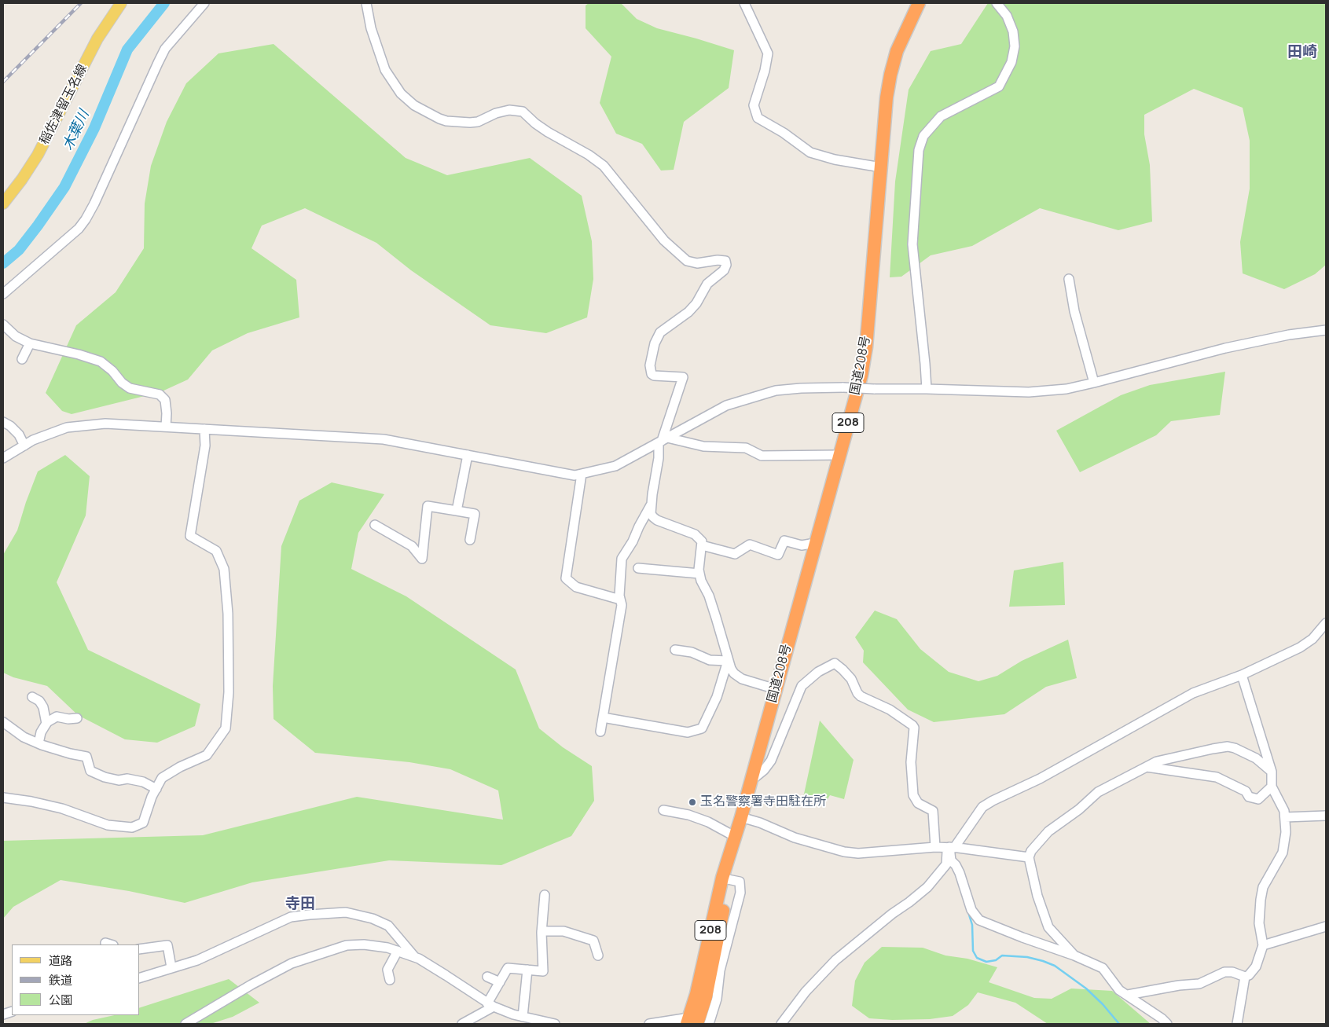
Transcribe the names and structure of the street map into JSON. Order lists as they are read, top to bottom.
{
  "streets": {
    "highway": ["国道208号", "208"],
    "main road": ["稲佐津留玉名線"]
  },
  "districts": ["田崎", "寺田"],
  "water": ["木葉川"],
  "places": ["玉名警察署寺田駐在所"],
  "legend": ["道路", "鉄道", "公園"]
}
